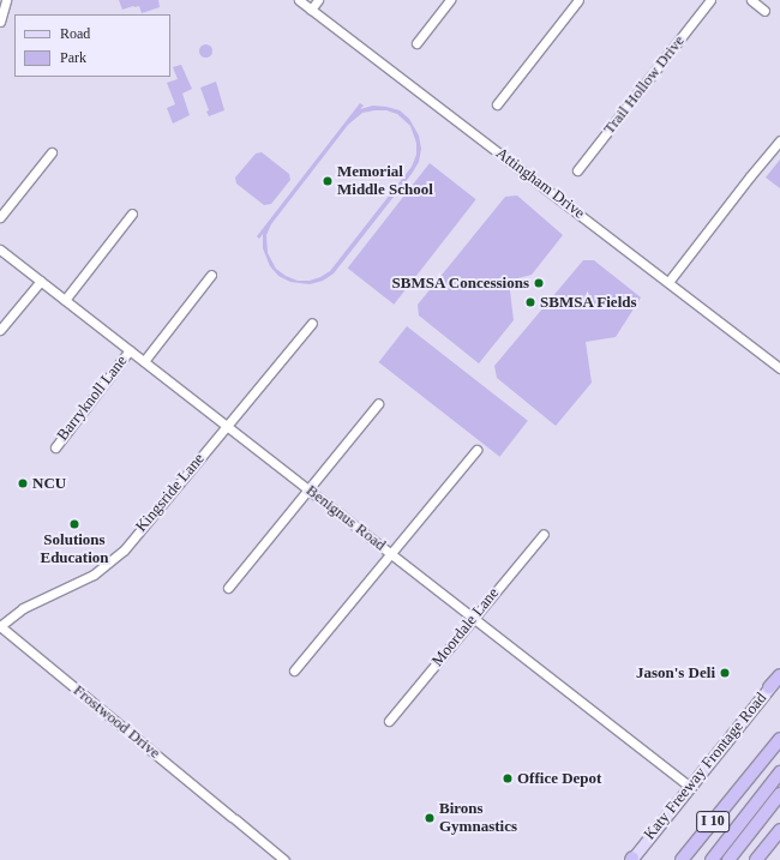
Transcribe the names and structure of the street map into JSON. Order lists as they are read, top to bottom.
{
  "streets": {
    "highway": ["I 10"],
    "main road": ["Katy Freeway Frontage Road"],
    "street": [
      "Trail Hollow Drive",
      "Attingham Drive",
      "Barryknoll Lane",
      "Kingsride Lane",
      "Benignus Road",
      "Moordale Lane",
      "Frostwood Drive"
    ]
  },
  "crossings": [
    ["Barryknoll Lane", "Benignus Road"],
    ["Kingsride Lane", "Benignus Road"],
    ["Kingsride Lane", "Frostwood Drive"],
    ["Benignus Road", "Moordale Lane"],
    ["Benignus Road", "Katy Freeway Frontage Road"]
  ],
  "places": [
    "Memorial Middle School",
    "SBMSA Concessions",
    "SBMSA Fields",
    "NCU",
    "Solutions Education",
    "Jason's Deli",
    "Office Depot",
    "Birons Gymnastics"
  ],
  "legend": ["Road", "Park"]
}
